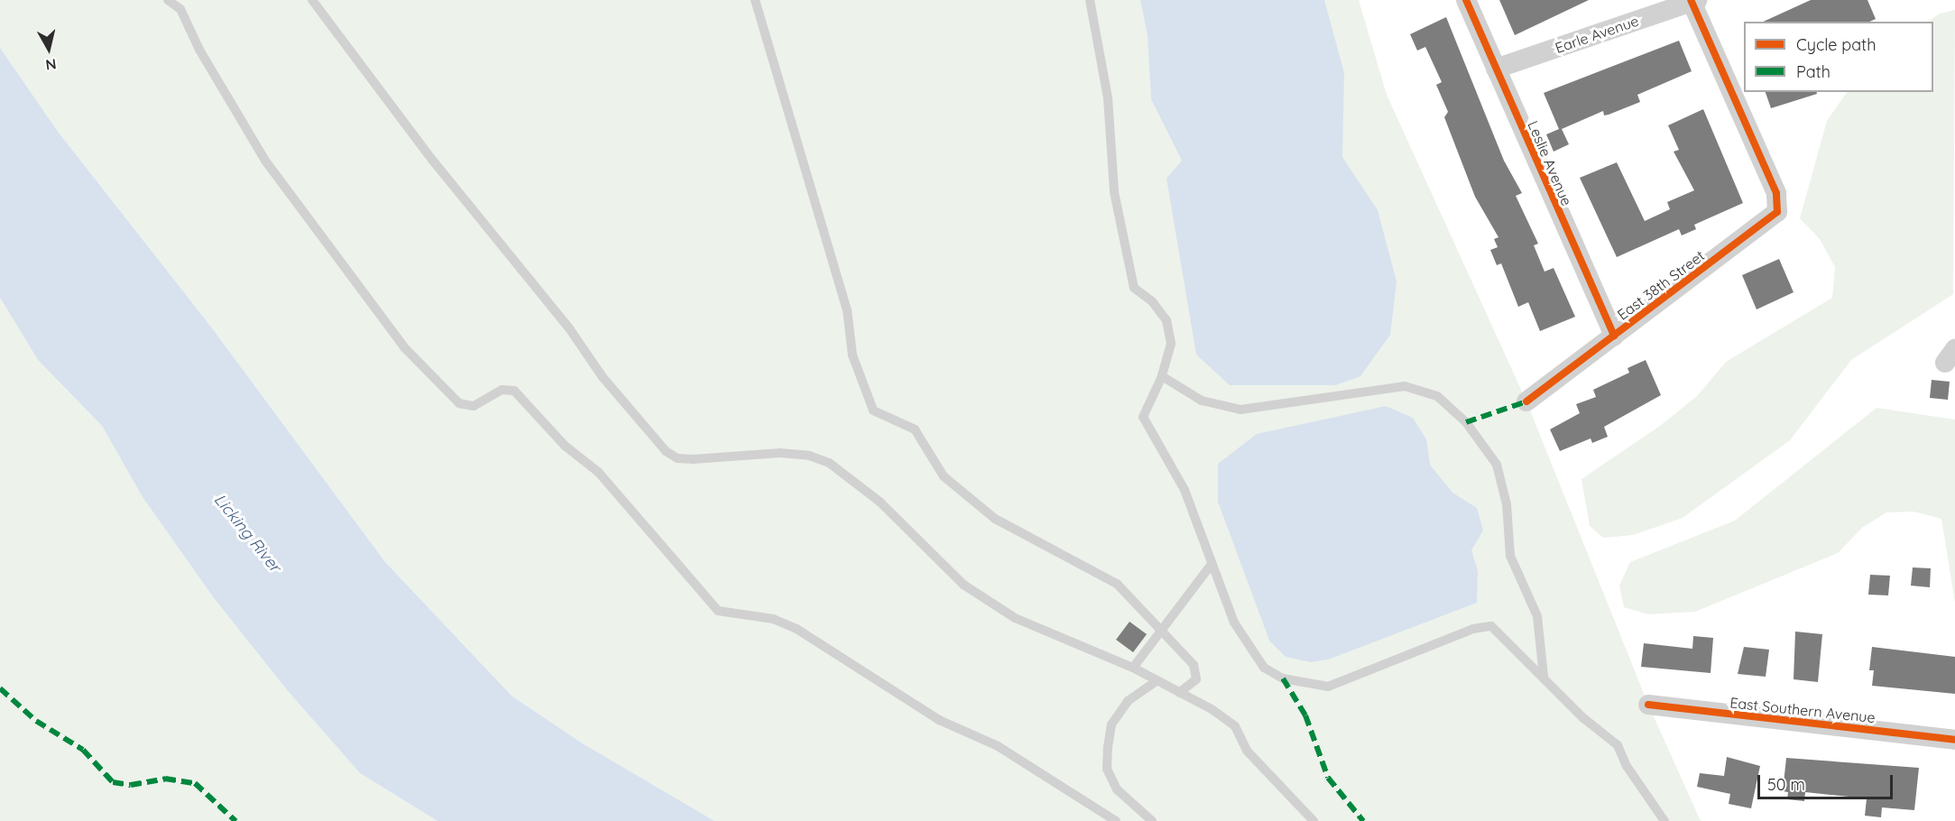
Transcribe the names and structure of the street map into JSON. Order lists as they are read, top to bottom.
{
  "streets": {
    "street": [
      "Earle Avenue",
      "Leslie Avenue",
      "East 38th Street",
      "East Southern Avenue"
    ]
  },
  "crossings": [
    ["Earle Avenue", "Leslie Avenue"],
    ["Earle Avenue", "East 38th Street"],
    ["Leslie Avenue", "East 38th Street"]
  ],
  "water": ["Licking River"],
  "legend": ["Cycle path", "Path"],
  "scale_bar": "50 m",
  "north": "bottom"
}
